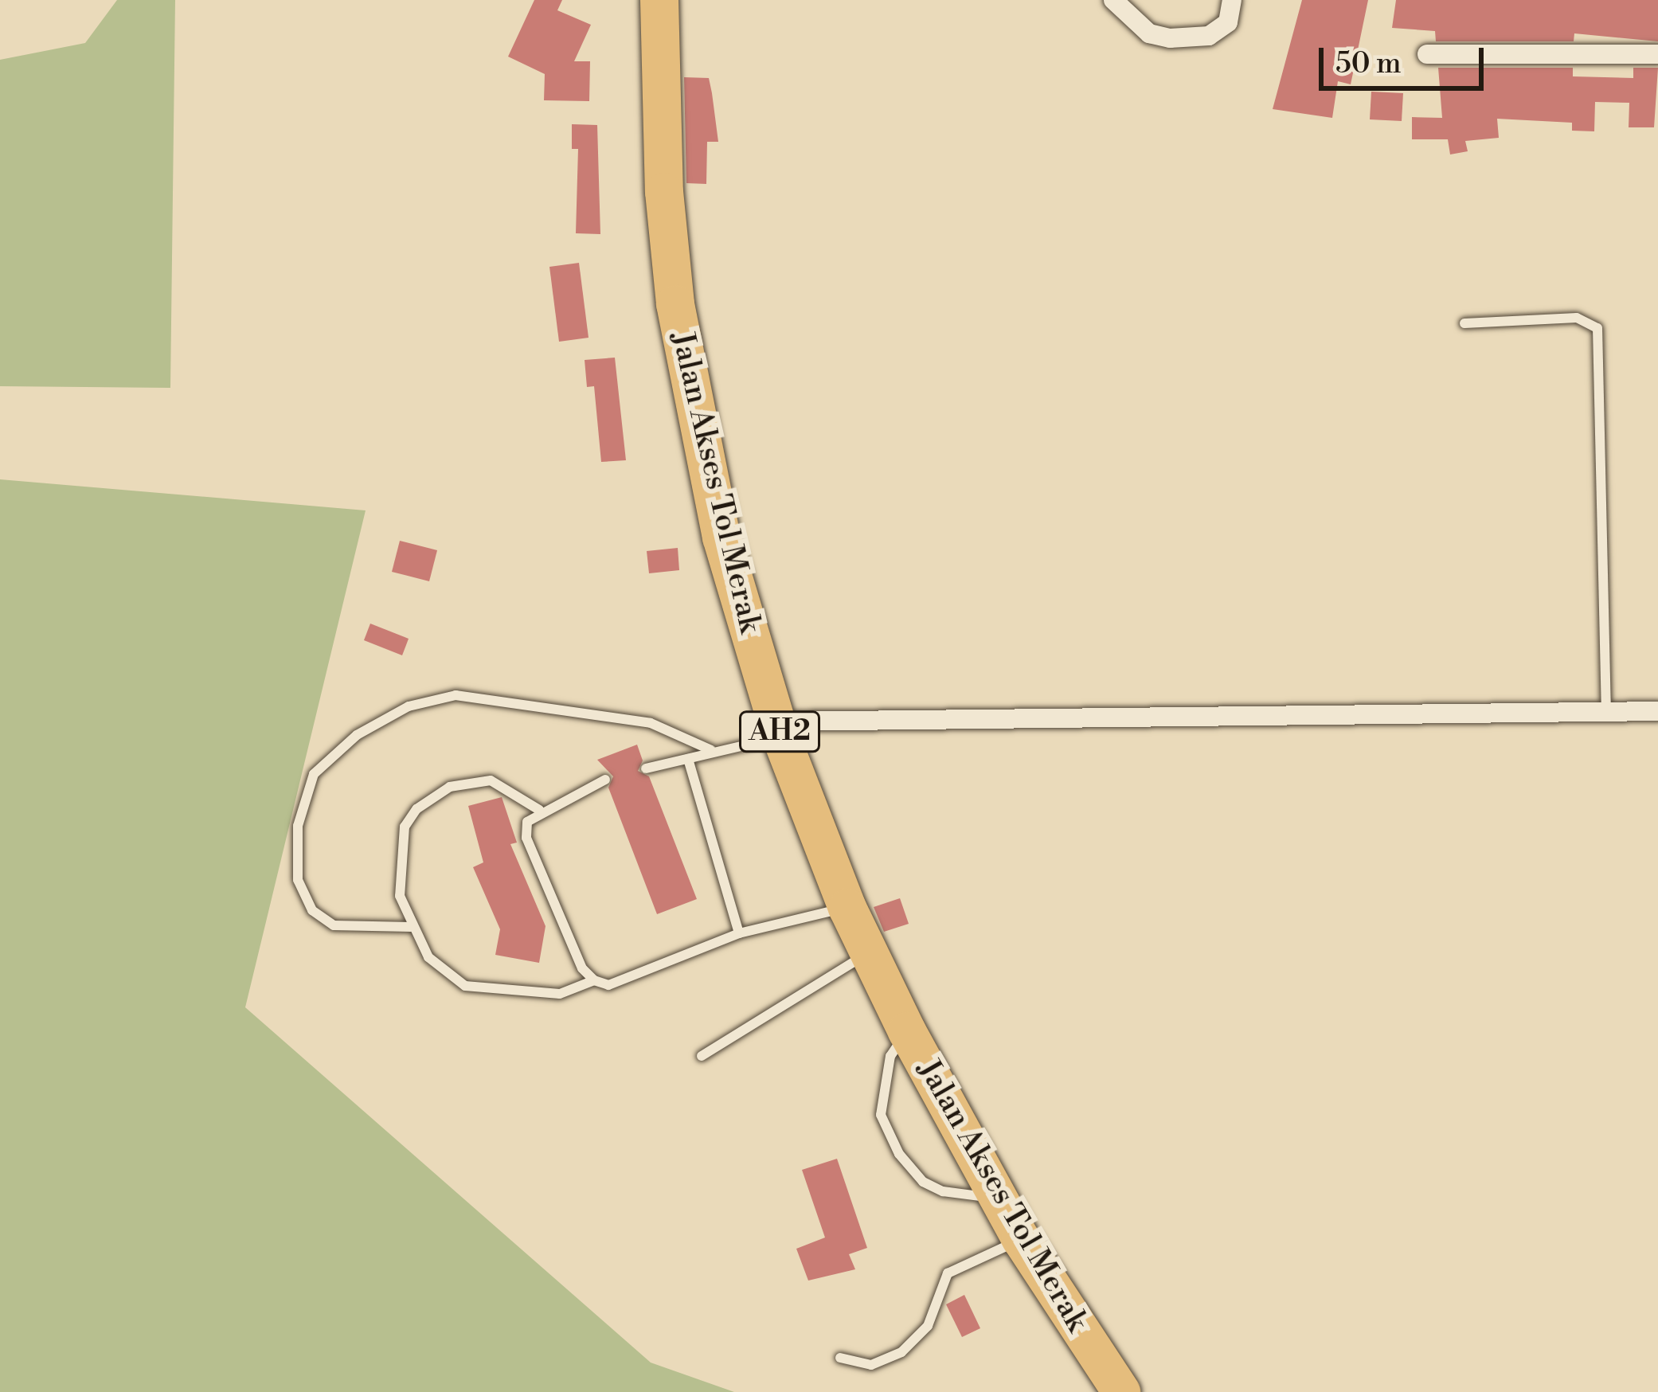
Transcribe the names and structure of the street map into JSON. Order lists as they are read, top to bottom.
{
  "streets": {
    "highway": ["Jalan Akses Tol Merak", "AH2"]
  },
  "scale_bar": "50 m"
}
